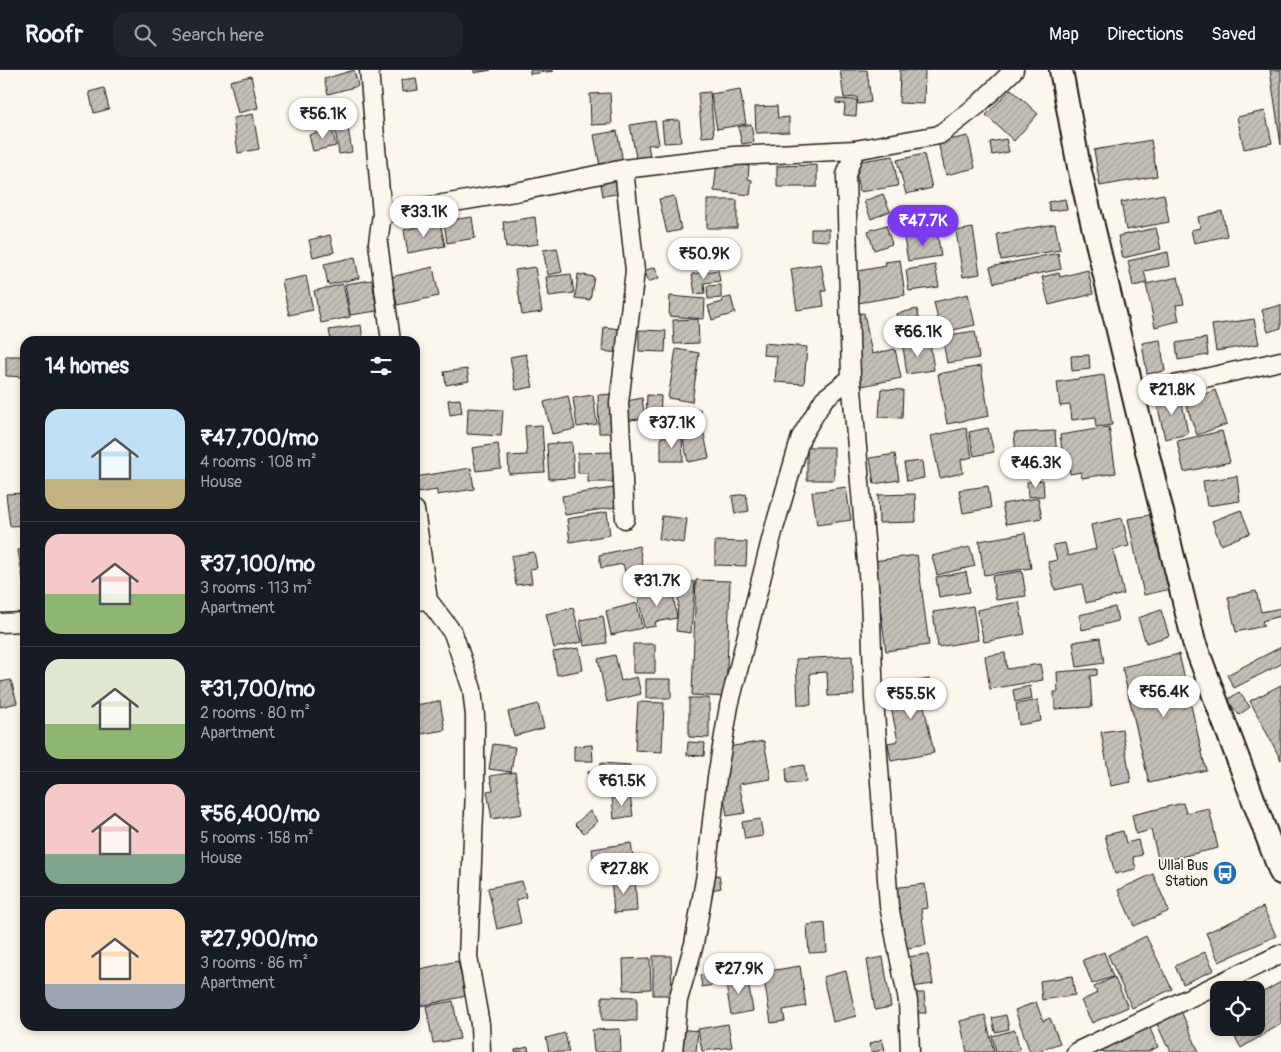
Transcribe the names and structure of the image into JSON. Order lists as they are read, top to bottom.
{
  "places": {
    "bus stop": ["Ullal Bus Station"]
  },
  "page": {
    "header": "Roofr",
    "search": "Search here",
    "nav": ["Map", "Directions", "Saved"],
    "price": [
      "₹56.1K",
      "₹33.1K",
      "₹47.7K",
      "₹50.9K",
      "₹66.1K",
      "₹21.8K",
      "₹37.1K",
      "₹46.3K",
      "₹31.7K",
      "₹56.4K",
      "₹55.5K",
      "₹61.5K",
      "₹27.8K",
      "₹27.9K"
    ],
    "heading": "14 homes",
    "list": [
      {
        "name": "₹47,700/mo",
        "note": "4 rooms · 108 m² · House"
      },
      {
        "name": "₹37,100/mo",
        "note": "3 rooms · 113 m² · Apartment"
      },
      {
        "name": "₹31,700/mo",
        "note": "2 rooms · 80 m² · Apartment"
      },
      {
        "name": "₹56,400/mo",
        "note": "5 rooms · 158 m² · House"
      },
      {
        "name": "₹27,900/mo",
        "note": "3 rooms · 86 m² · Apartment"
      }
    ]
  }
}
